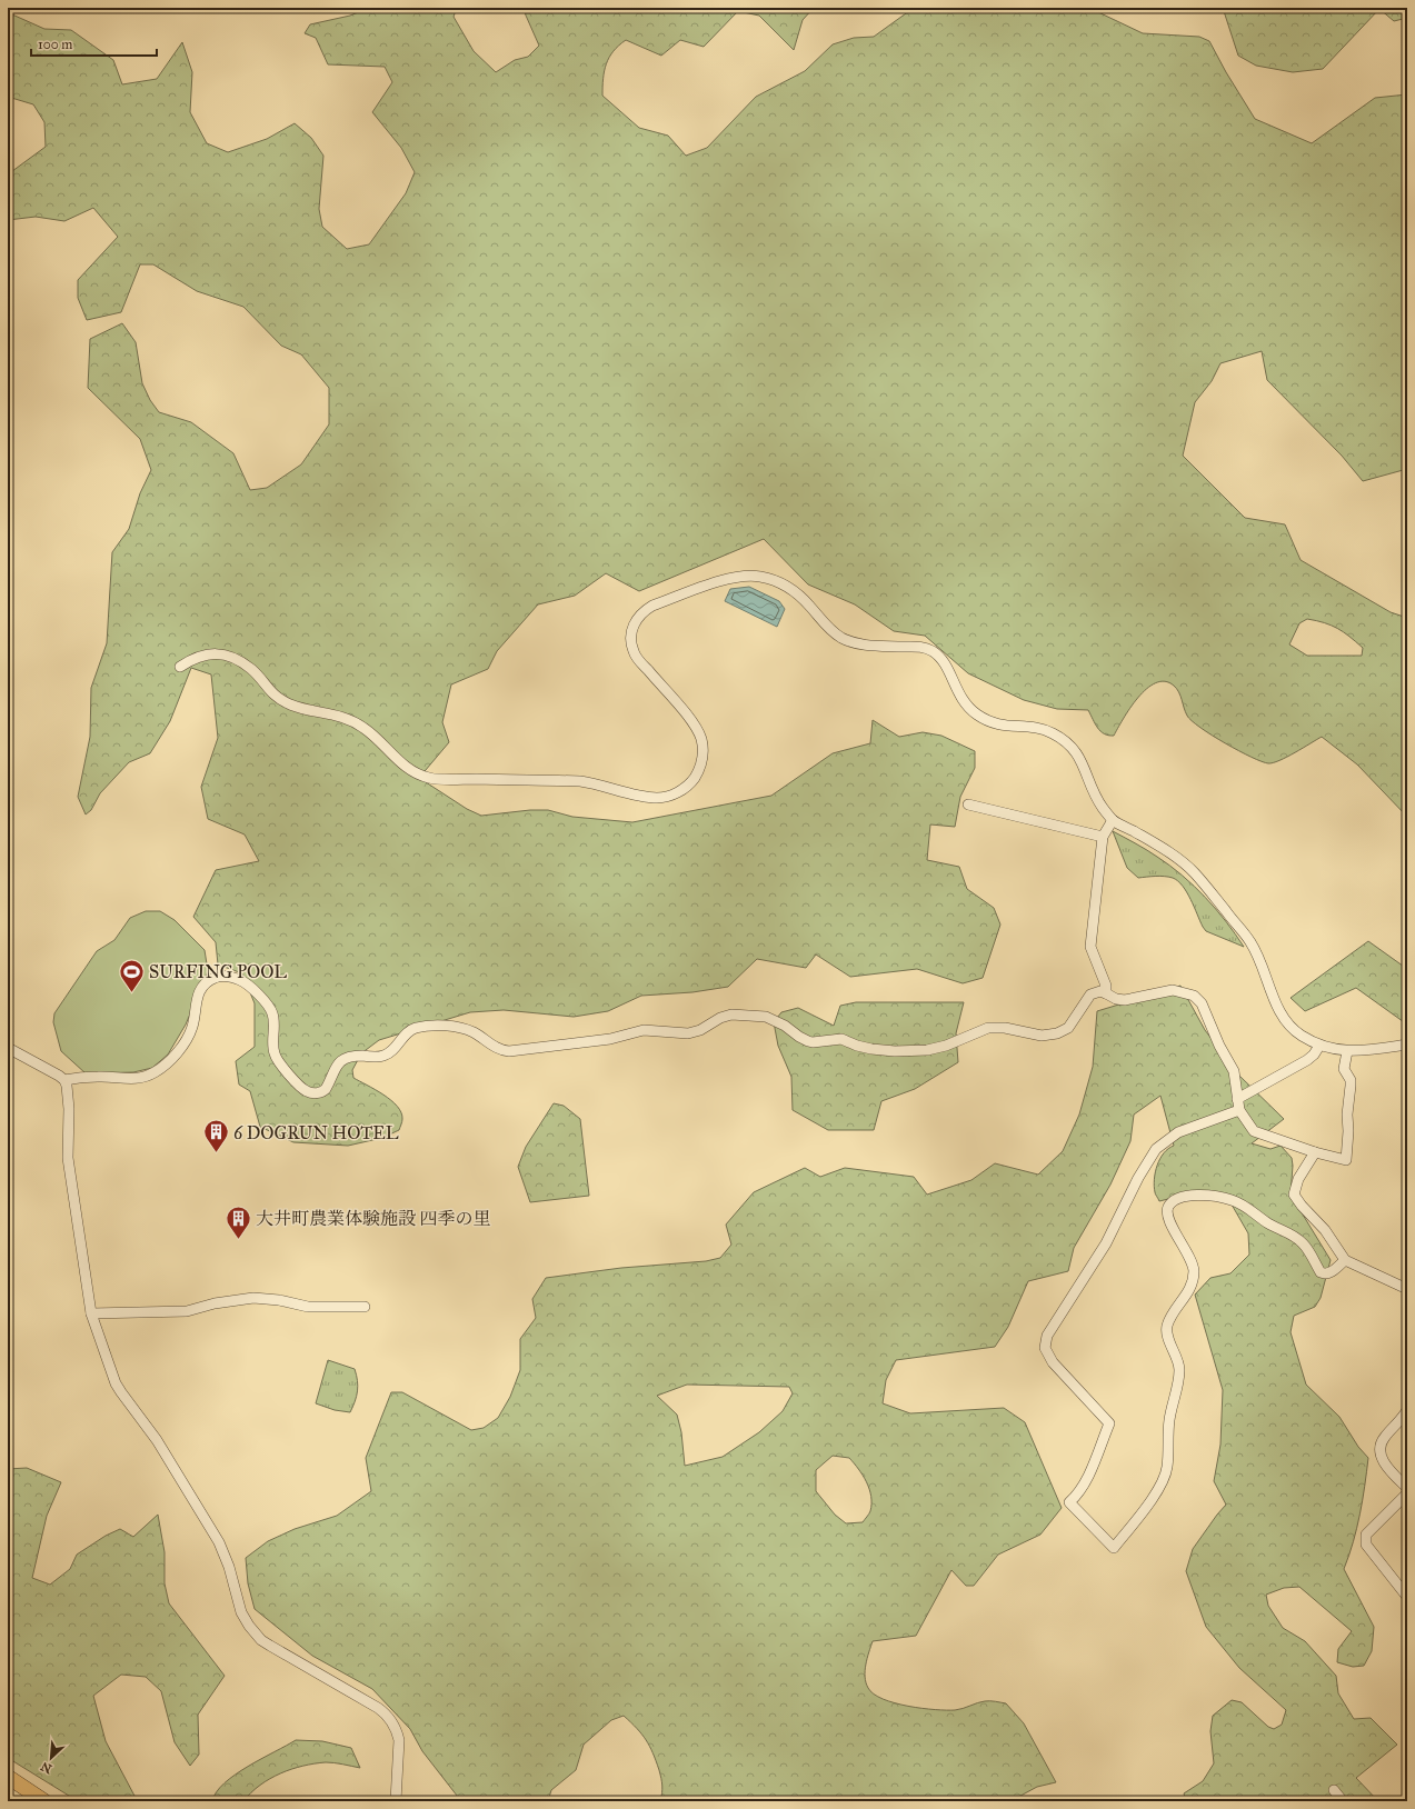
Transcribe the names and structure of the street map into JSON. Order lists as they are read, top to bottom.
{
  "places": {
    "sports": ["SURFING POOL"],
    "building": ["6 DOGRUN HOTEL", "大井町農業体験施設 四季の里"]
  },
  "scale_bar": "100 m",
  "north": "bottom left"
}
